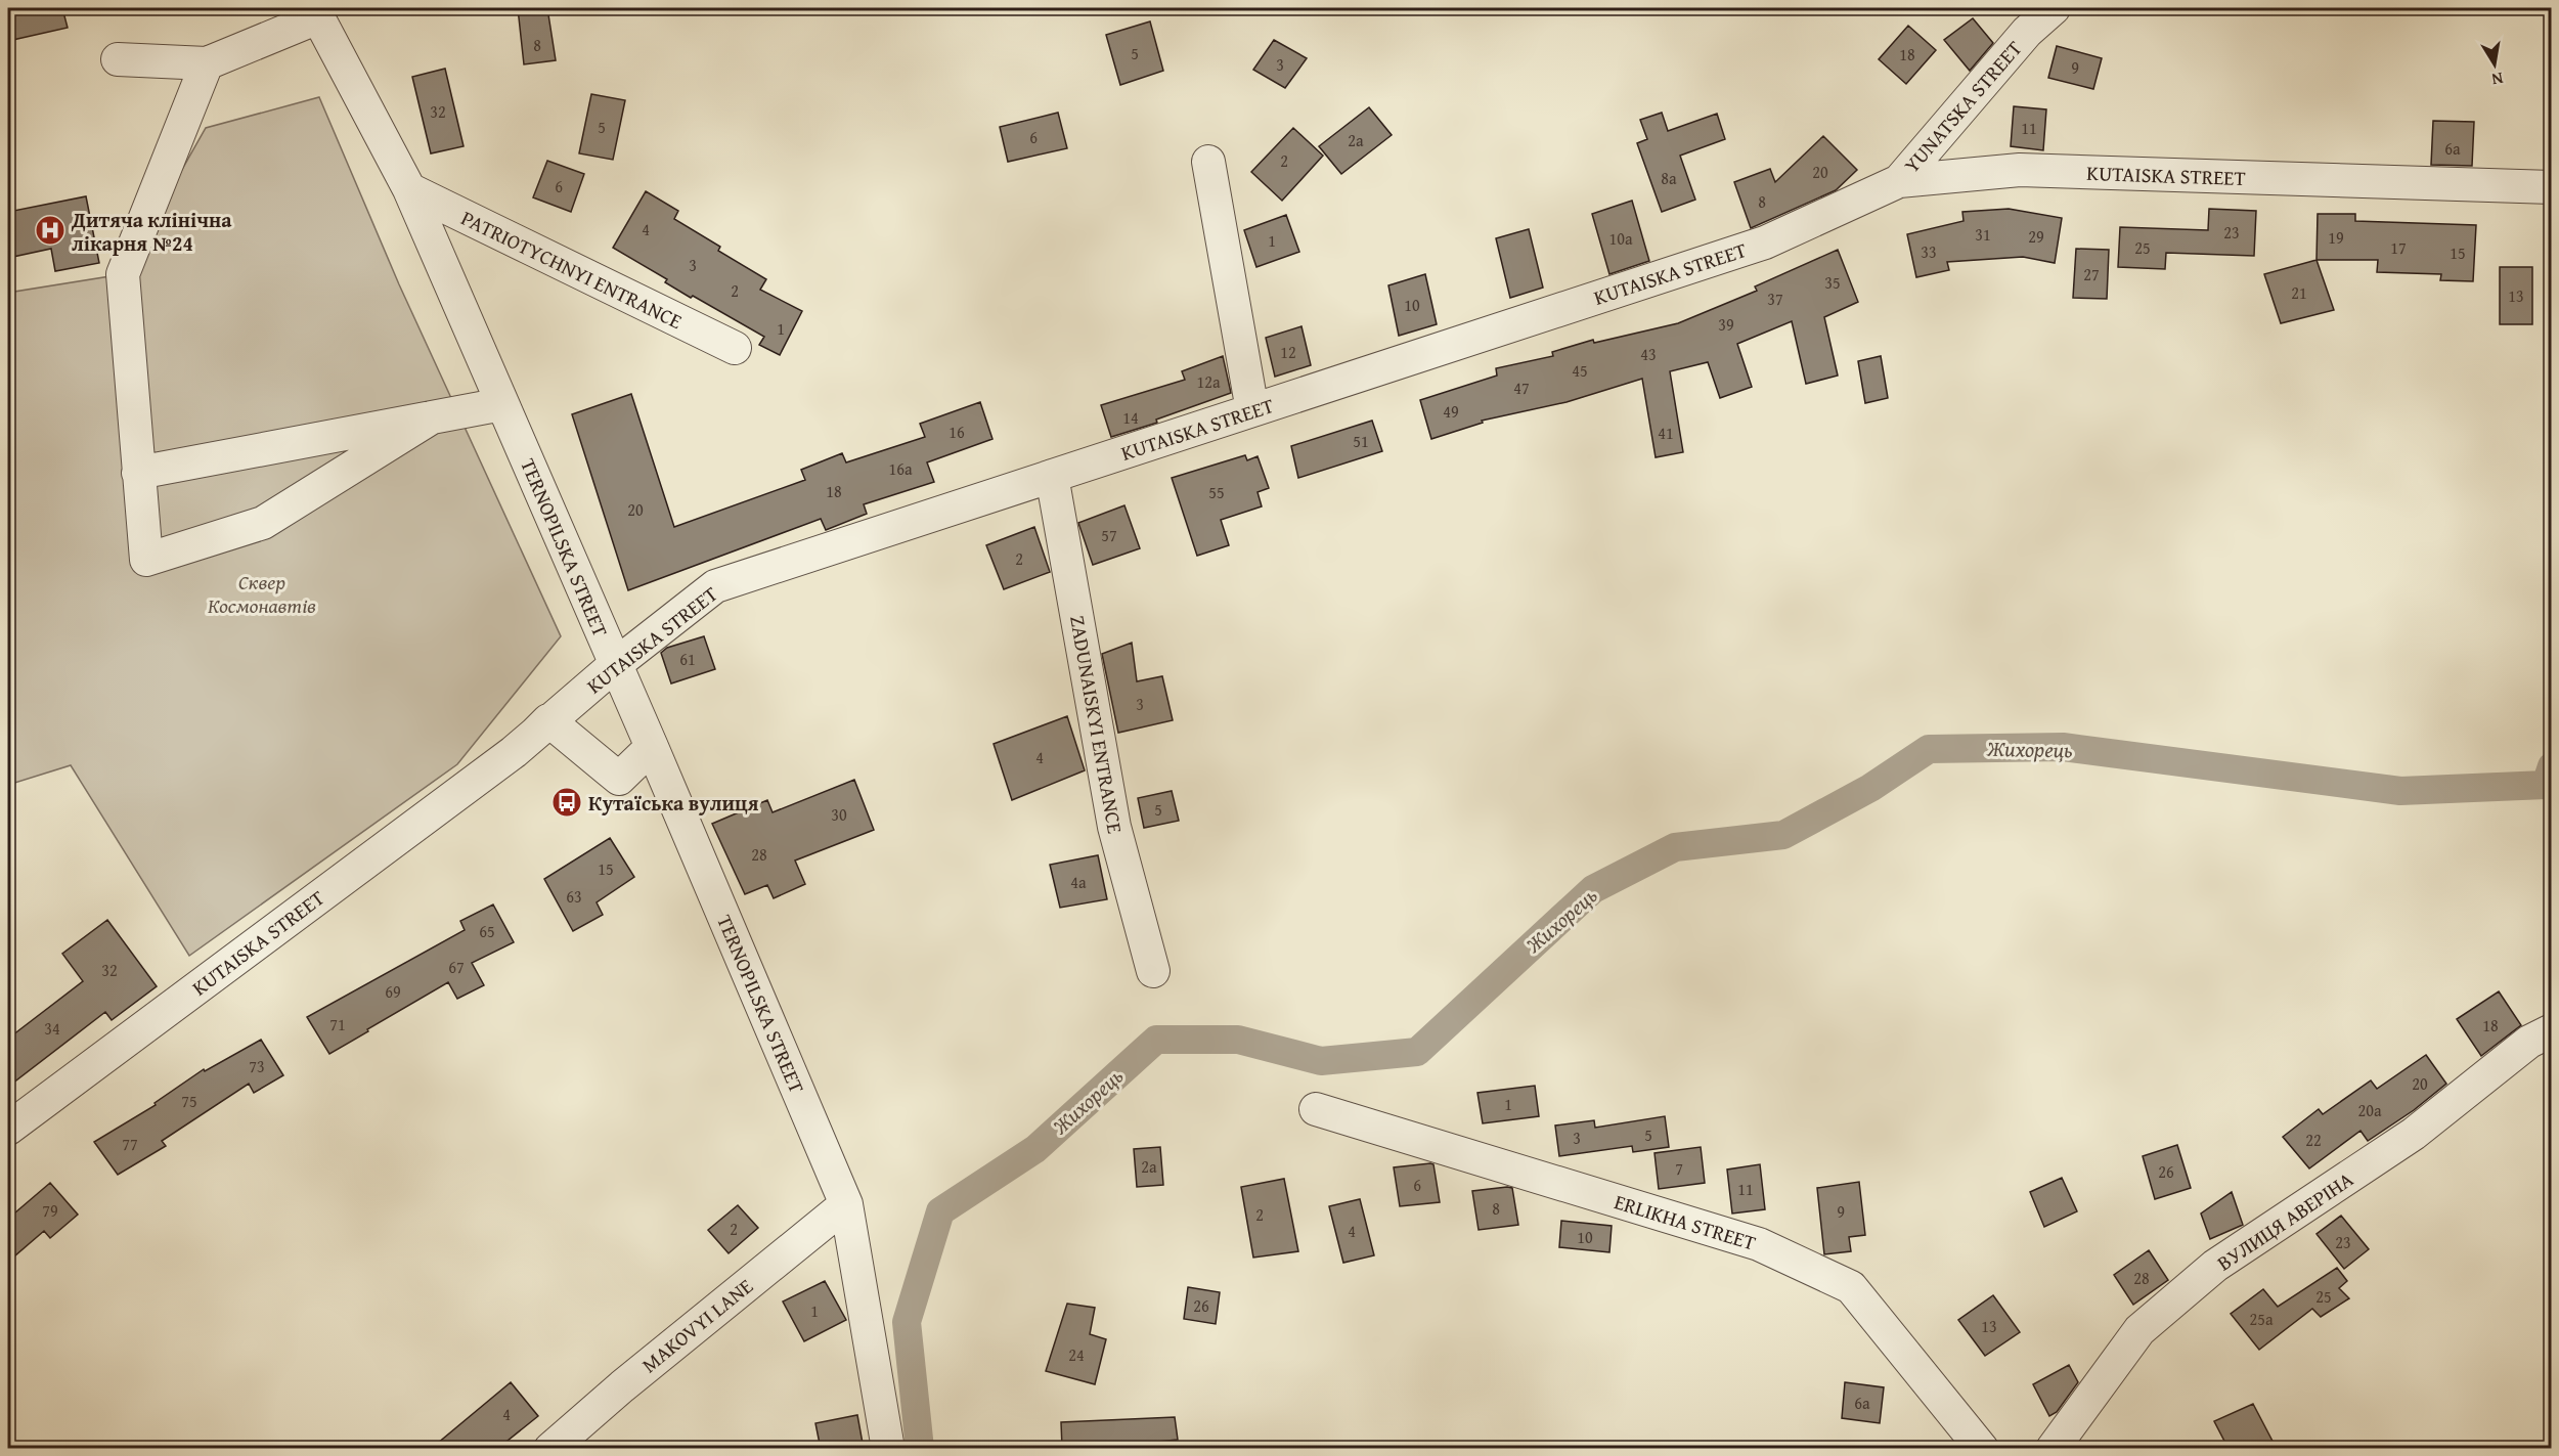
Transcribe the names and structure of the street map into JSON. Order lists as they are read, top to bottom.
{
  "streets": {
    "street": [
      "YUNATSKA STREET",
      "KUTAISKA STREET",
      "PATRIOTYCHNYI ENTRANCE",
      "TERNOPILSKA STREET",
      "ZADUNAISKYI ENTRANCE",
      "ВУЛИЦЯ АВЕРІНА",
      "ERLIKHA STREET",
      "MAKOVYI LANE"
    ]
  },
  "crossings": [
    ["YUNATSKA STREET", "KUTAISKA STREET"],
    ["KUTAISKA STREET", "TERNOPILSKA STREET"],
    ["KUTAISKA STREET", "ZADUNAISKYI ENTRANCE"],
    ["PATRIOTYCHNYI ENTRANCE", "TERNOPILSKA STREET"],
    ["TERNOPILSKA STREET", "MAKOVYI LANE"]
  ],
  "water": ["Жихорець"],
  "parks": ["Сквер Космонавтів"],
  "places": {
    "hospital": ["Дитяча клінічна лікарня №24"],
    "bus stop": ["Кутаїська вулиця"]
  },
  "house_numbers": [
    "8",
    "5",
    "18",
    "3",
    "9",
    "32",
    "5",
    "11",
    "6",
    "2а",
    "6а",
    "2",
    "20",
    "8а",
    "6",
    "8",
    "4",
    "23",
    "31",
    "29",
    "19",
    "10а",
    "1",
    "25",
    "17",
    "33",
    "15",
    "3",
    "27",
    "35",
    "2",
    "21",
    "13",
    "37",
    "10",
    "39",
    "1",
    "12",
    "43",
    "45",
    "12а",
    "47",
    "49",
    "14",
    "16",
    "41",
    "51",
    "16а",
    "18",
    "55",
    "20",
    "57",
    "2",
    "61",
    "3",
    "4",
    "5",
    "30",
    "28",
    "15",
    "4а",
    "63",
    "65",
    "67",
    "32",
    "69",
    "71",
    "18",
    "34",
    "73",
    "20",
    "75",
    "1",
    "20а",
    "5",
    "3",
    "22",
    "77",
    "2а",
    "7",
    "26",
    "6",
    "11",
    "8",
    "79",
    "9",
    "2",
    "2",
    "4",
    "10",
    "23",
    "28",
    "25",
    "26",
    "1",
    "25а",
    "13",
    "24",
    "6а",
    "4"
  ],
  "north": "bottom"
}
